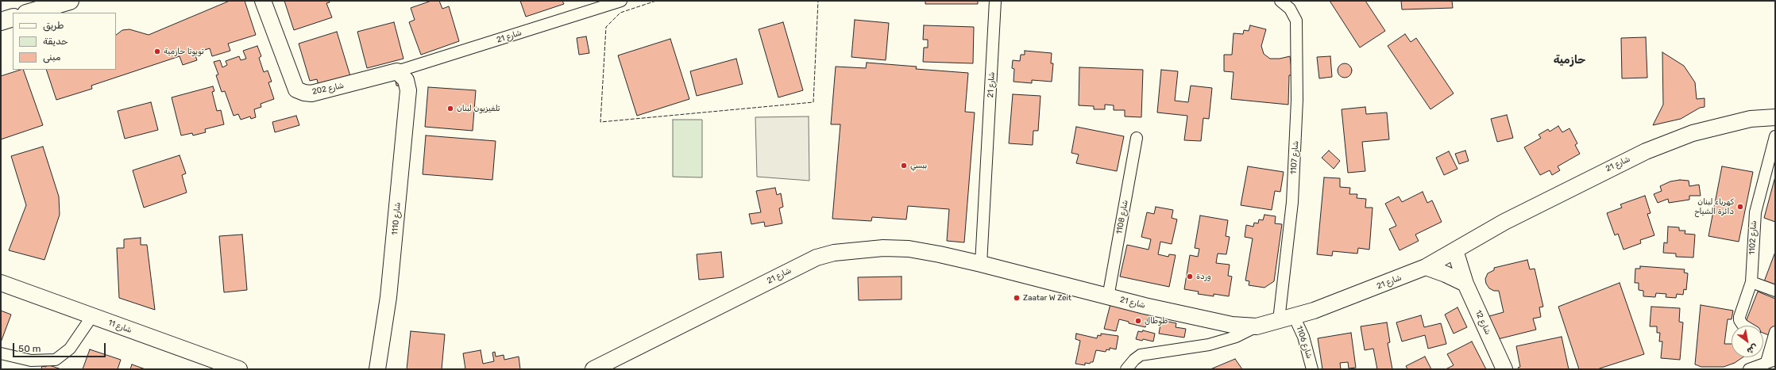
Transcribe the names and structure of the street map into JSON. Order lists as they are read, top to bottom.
{
  "streets": {
    "main road": [
      "شارع 21",
      "شارع 202",
      "شارع 1110",
      "شارع 12",
      "شارع 11"
    ],
    "street": [
      "شارع 1107",
      "شارع 1108",
      "شارع 1102",
      "شارع 1106"
    ]
  },
  "crossings": [
    ["شارع 21", "شارع 202"],
    ["شارع 21", "شارع 1107"],
    ["شارع 21", "شارع 1108"],
    ["شارع 21", "شارع 1110"],
    ["شارع 21", "شارع 12"],
    ["شارع 21", "شارع 1106"],
    ["شارع 202", "شارع 1110"]
  ],
  "districts": ["حازمية"],
  "places": [
    "تويوتا حازمية",
    "تلفيزيون لبنان",
    "ببسي",
    "كهرباء لبنان دائرة الشياح",
    "وردة",
    "Zaatar W Zeit",
    "طوطال"
  ],
  "legend": ["طريق", "حديقة", "مبنى"],
  "scale_bar": "50 m",
  "north": "bottom right"
}
